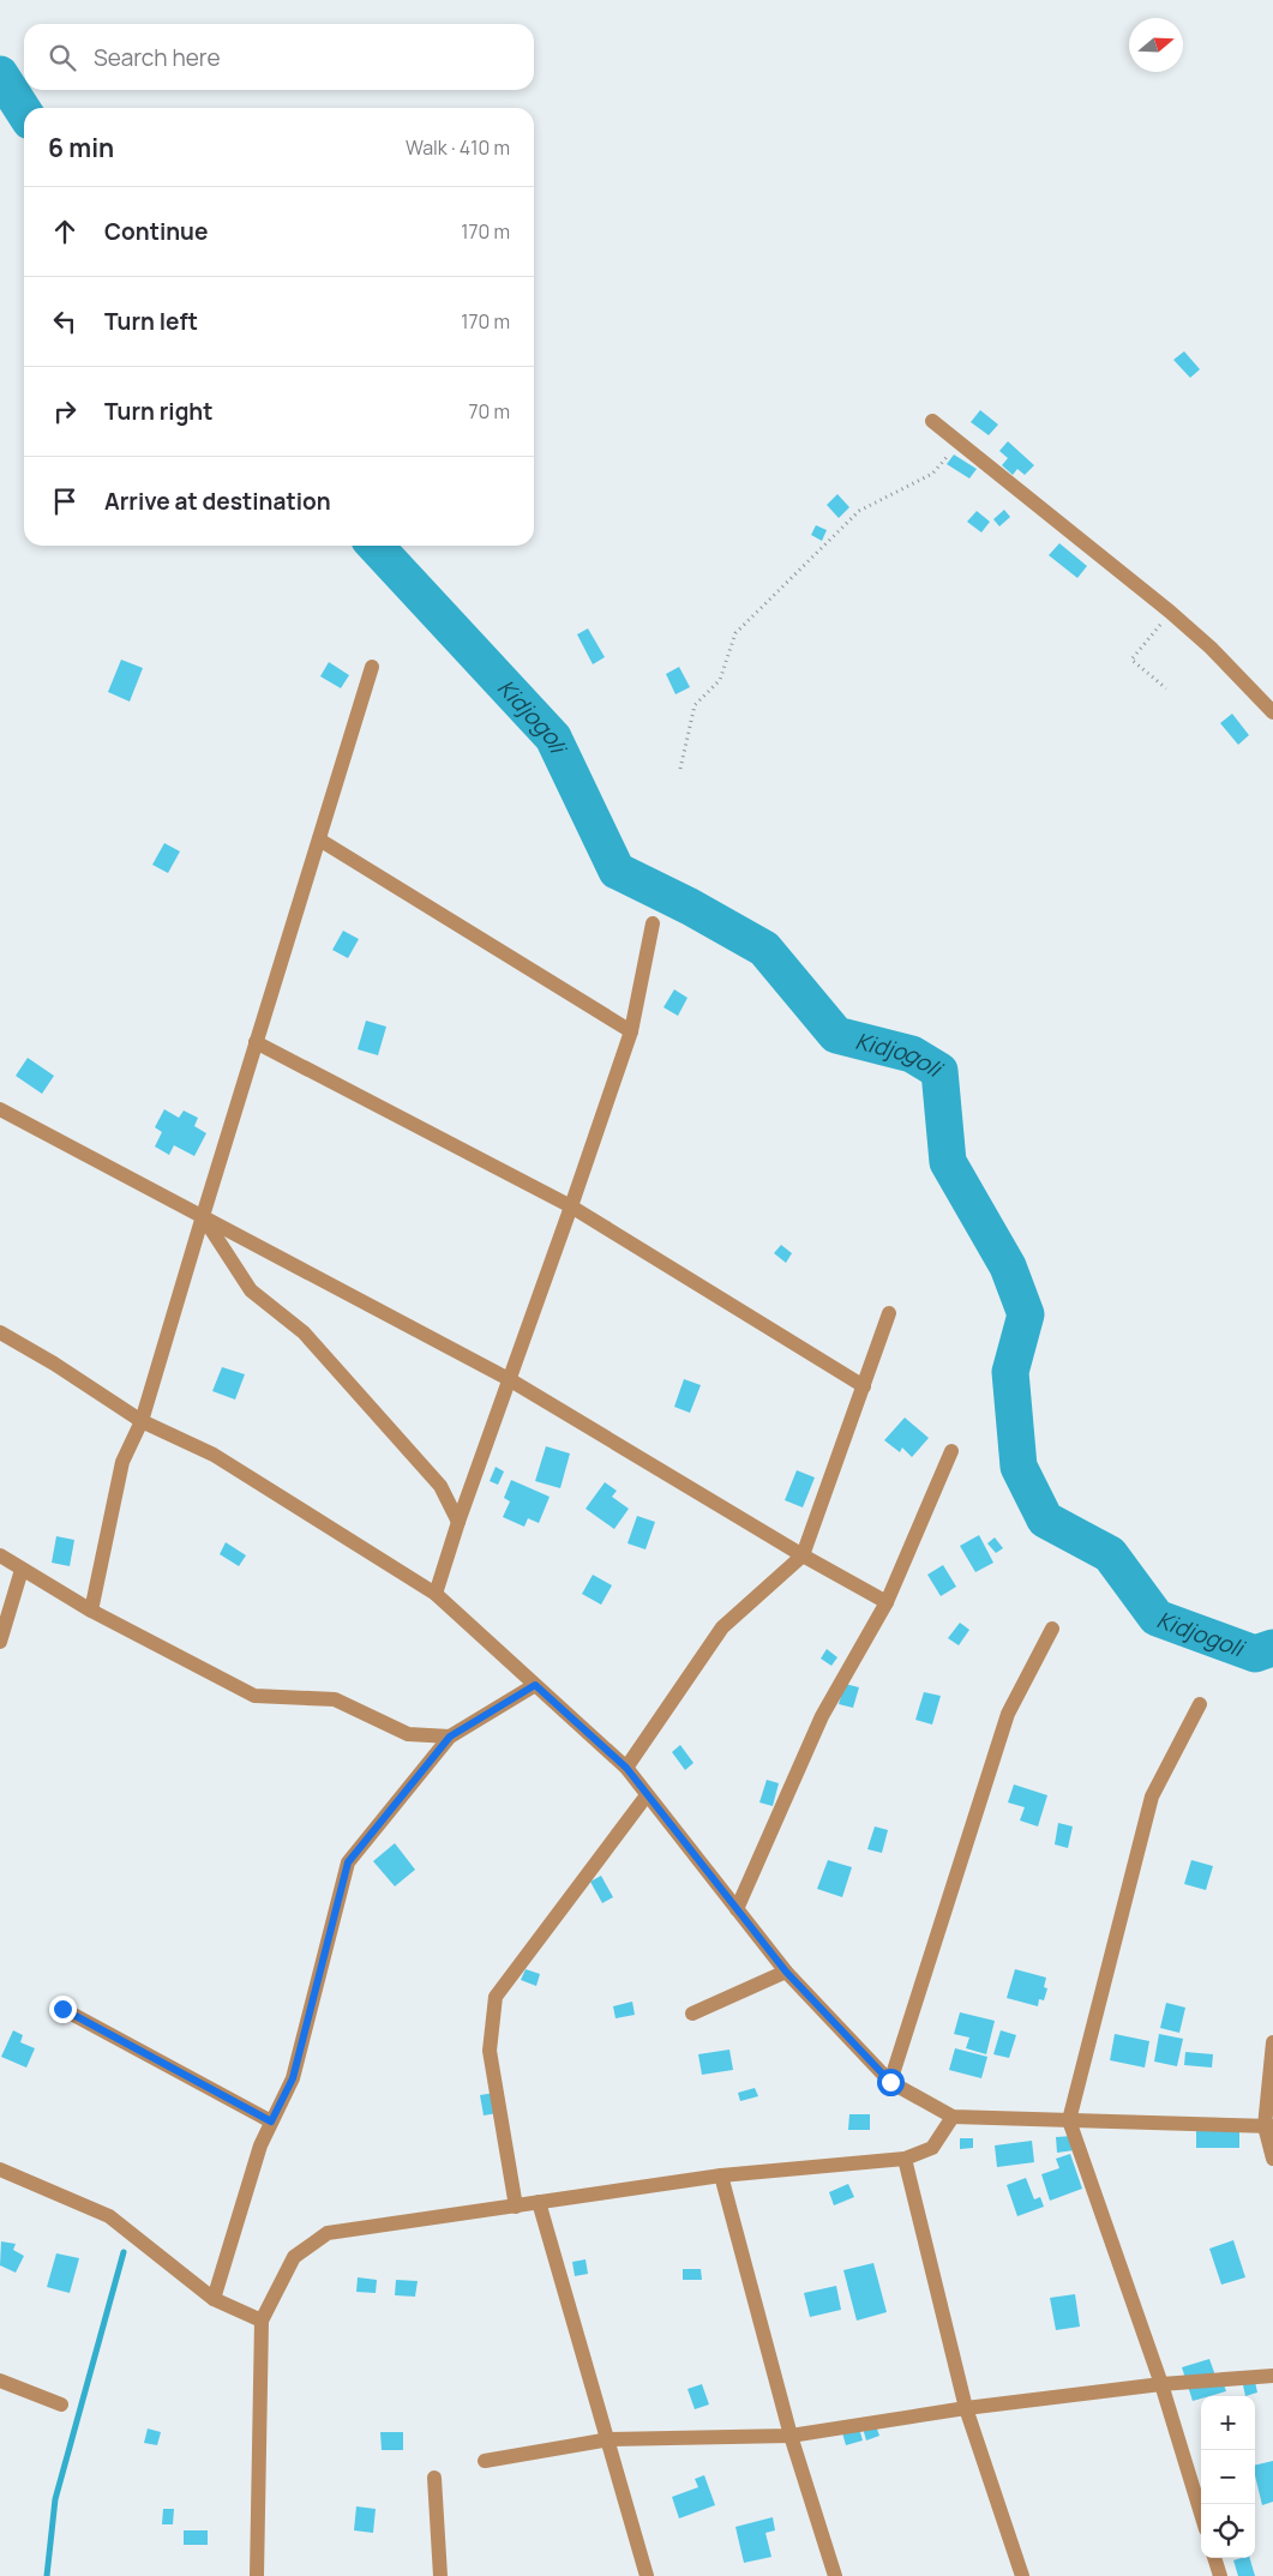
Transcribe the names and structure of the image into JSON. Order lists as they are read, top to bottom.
{
  "water": ["Kidjogoli"],
  "north": "right",
  "page": {
    "search": "Search here",
    "heading": ["6 min", "Walk · 410 m"],
    "list": [
      ["Continue", "170 m"],
      ["Turn left", "170 m"],
      ["Turn right", "70 m"],
      "Arrive at destination"
    ],
    "map_buttons": ["+", "−"]
  }
}
